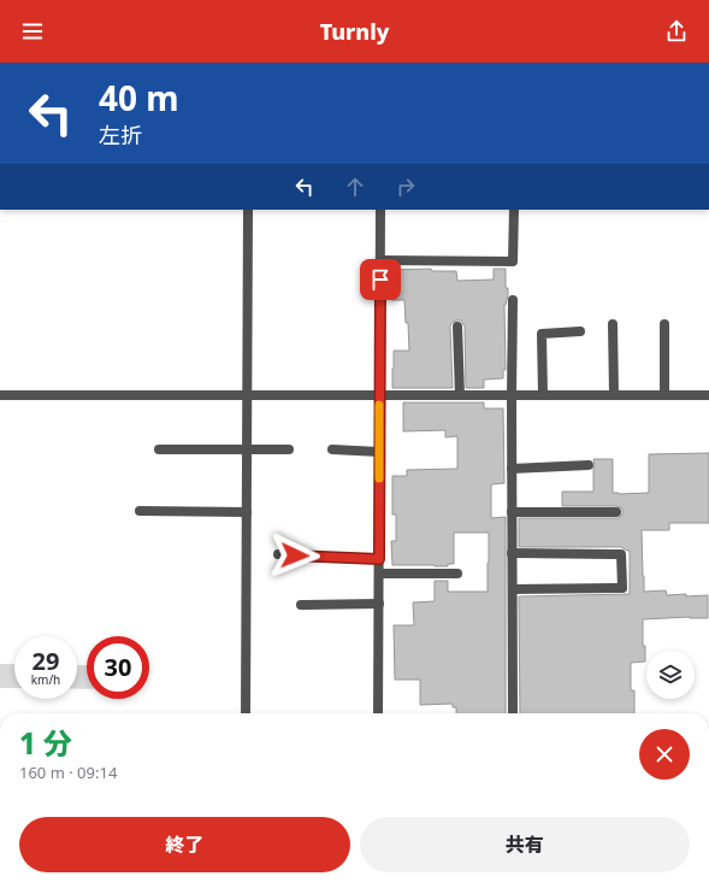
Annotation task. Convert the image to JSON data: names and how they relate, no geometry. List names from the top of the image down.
{
  "page": {
    "header": "Turnly",
    "turn": ["40 m", "左折"],
    "speed": "29 km/h",
    "limit": "30",
    "heading": ["1 分", "160 m · 09:14"],
    "buttons": ["終了", "共有"]
  }
}
